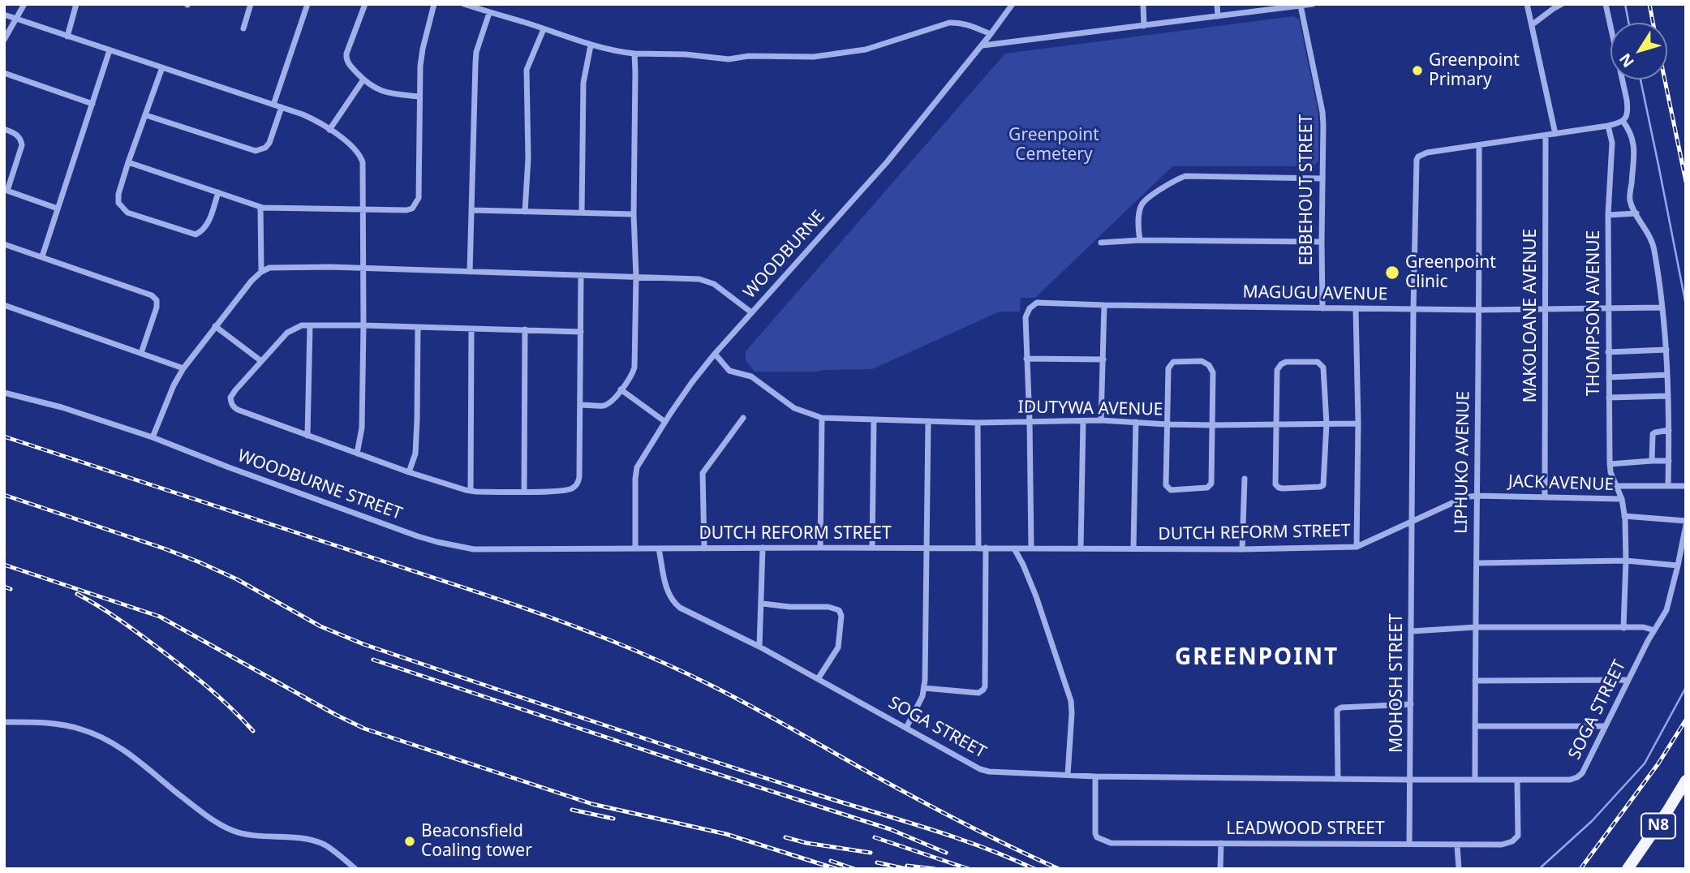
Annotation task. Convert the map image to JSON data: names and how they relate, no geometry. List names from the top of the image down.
{
  "streets": {
    "highway": ["N8"],
    "street": [
      "EBBEHOUT STREET",
      "WOODBURNE",
      "MAGUGU AVENUE",
      "THOMPSON AVENUE",
      "MAKOLOANE AVENUE",
      "IDUTYWA AVENUE",
      "LIPHUKO AVENUE",
      "JACK AVENUE",
      "WOODBURNE STREET",
      "DUTCH REFORM STREET",
      "MOHOSH STREET",
      "SOGA STREET",
      "LEADWOOD STREET"
    ]
  },
  "crossings": [
    ["EBBEHOUT STREET", "MAGUGU AVENUE"],
    ["WOODBURNE", "IDUTYWA AVENUE"],
    ["WOODBURNE", "WOODBURNE STREET"],
    ["WOODBURNE", "DUTCH REFORM STREET"],
    ["MAGUGU AVENUE", "THOMPSON AVENUE"],
    ["MAGUGU AVENUE", "MAKOLOANE AVENUE"],
    ["MAGUGU AVENUE", "LIPHUKO AVENUE"],
    ["THOMPSON AVENUE", "JACK AVENUE"],
    ["MAKOLOANE AVENUE", "JACK AVENUE"],
    ["LIPHUKO AVENUE", "JACK AVENUE"],
    ["LIPHUKO AVENUE", "SOGA STREET"],
    ["JACK AVENUE", "DUTCH REFORM STREET"],
    ["JACK AVENUE", "MOHOSH STREET"],
    ["WOODBURNE STREET", "DUTCH REFORM STREET"],
    ["DUTCH REFORM STREET", "MOHOSH STREET"],
    ["DUTCH REFORM STREET", "SOGA STREET"],
    ["MOHOSH STREET", "SOGA STREET"],
    ["MOHOSH STREET", "LEADWOOD STREET"],
    ["SOGA STREET", "LEADWOOD STREET"]
  ],
  "districts": ["GREENPOINT"],
  "parks": ["Greenpoint Cemetery"],
  "places": ["Greenpoint Primary", "Greenpoint Clinic", "Beaconsfield Coaling tower"],
  "north": "bottom left"
}
